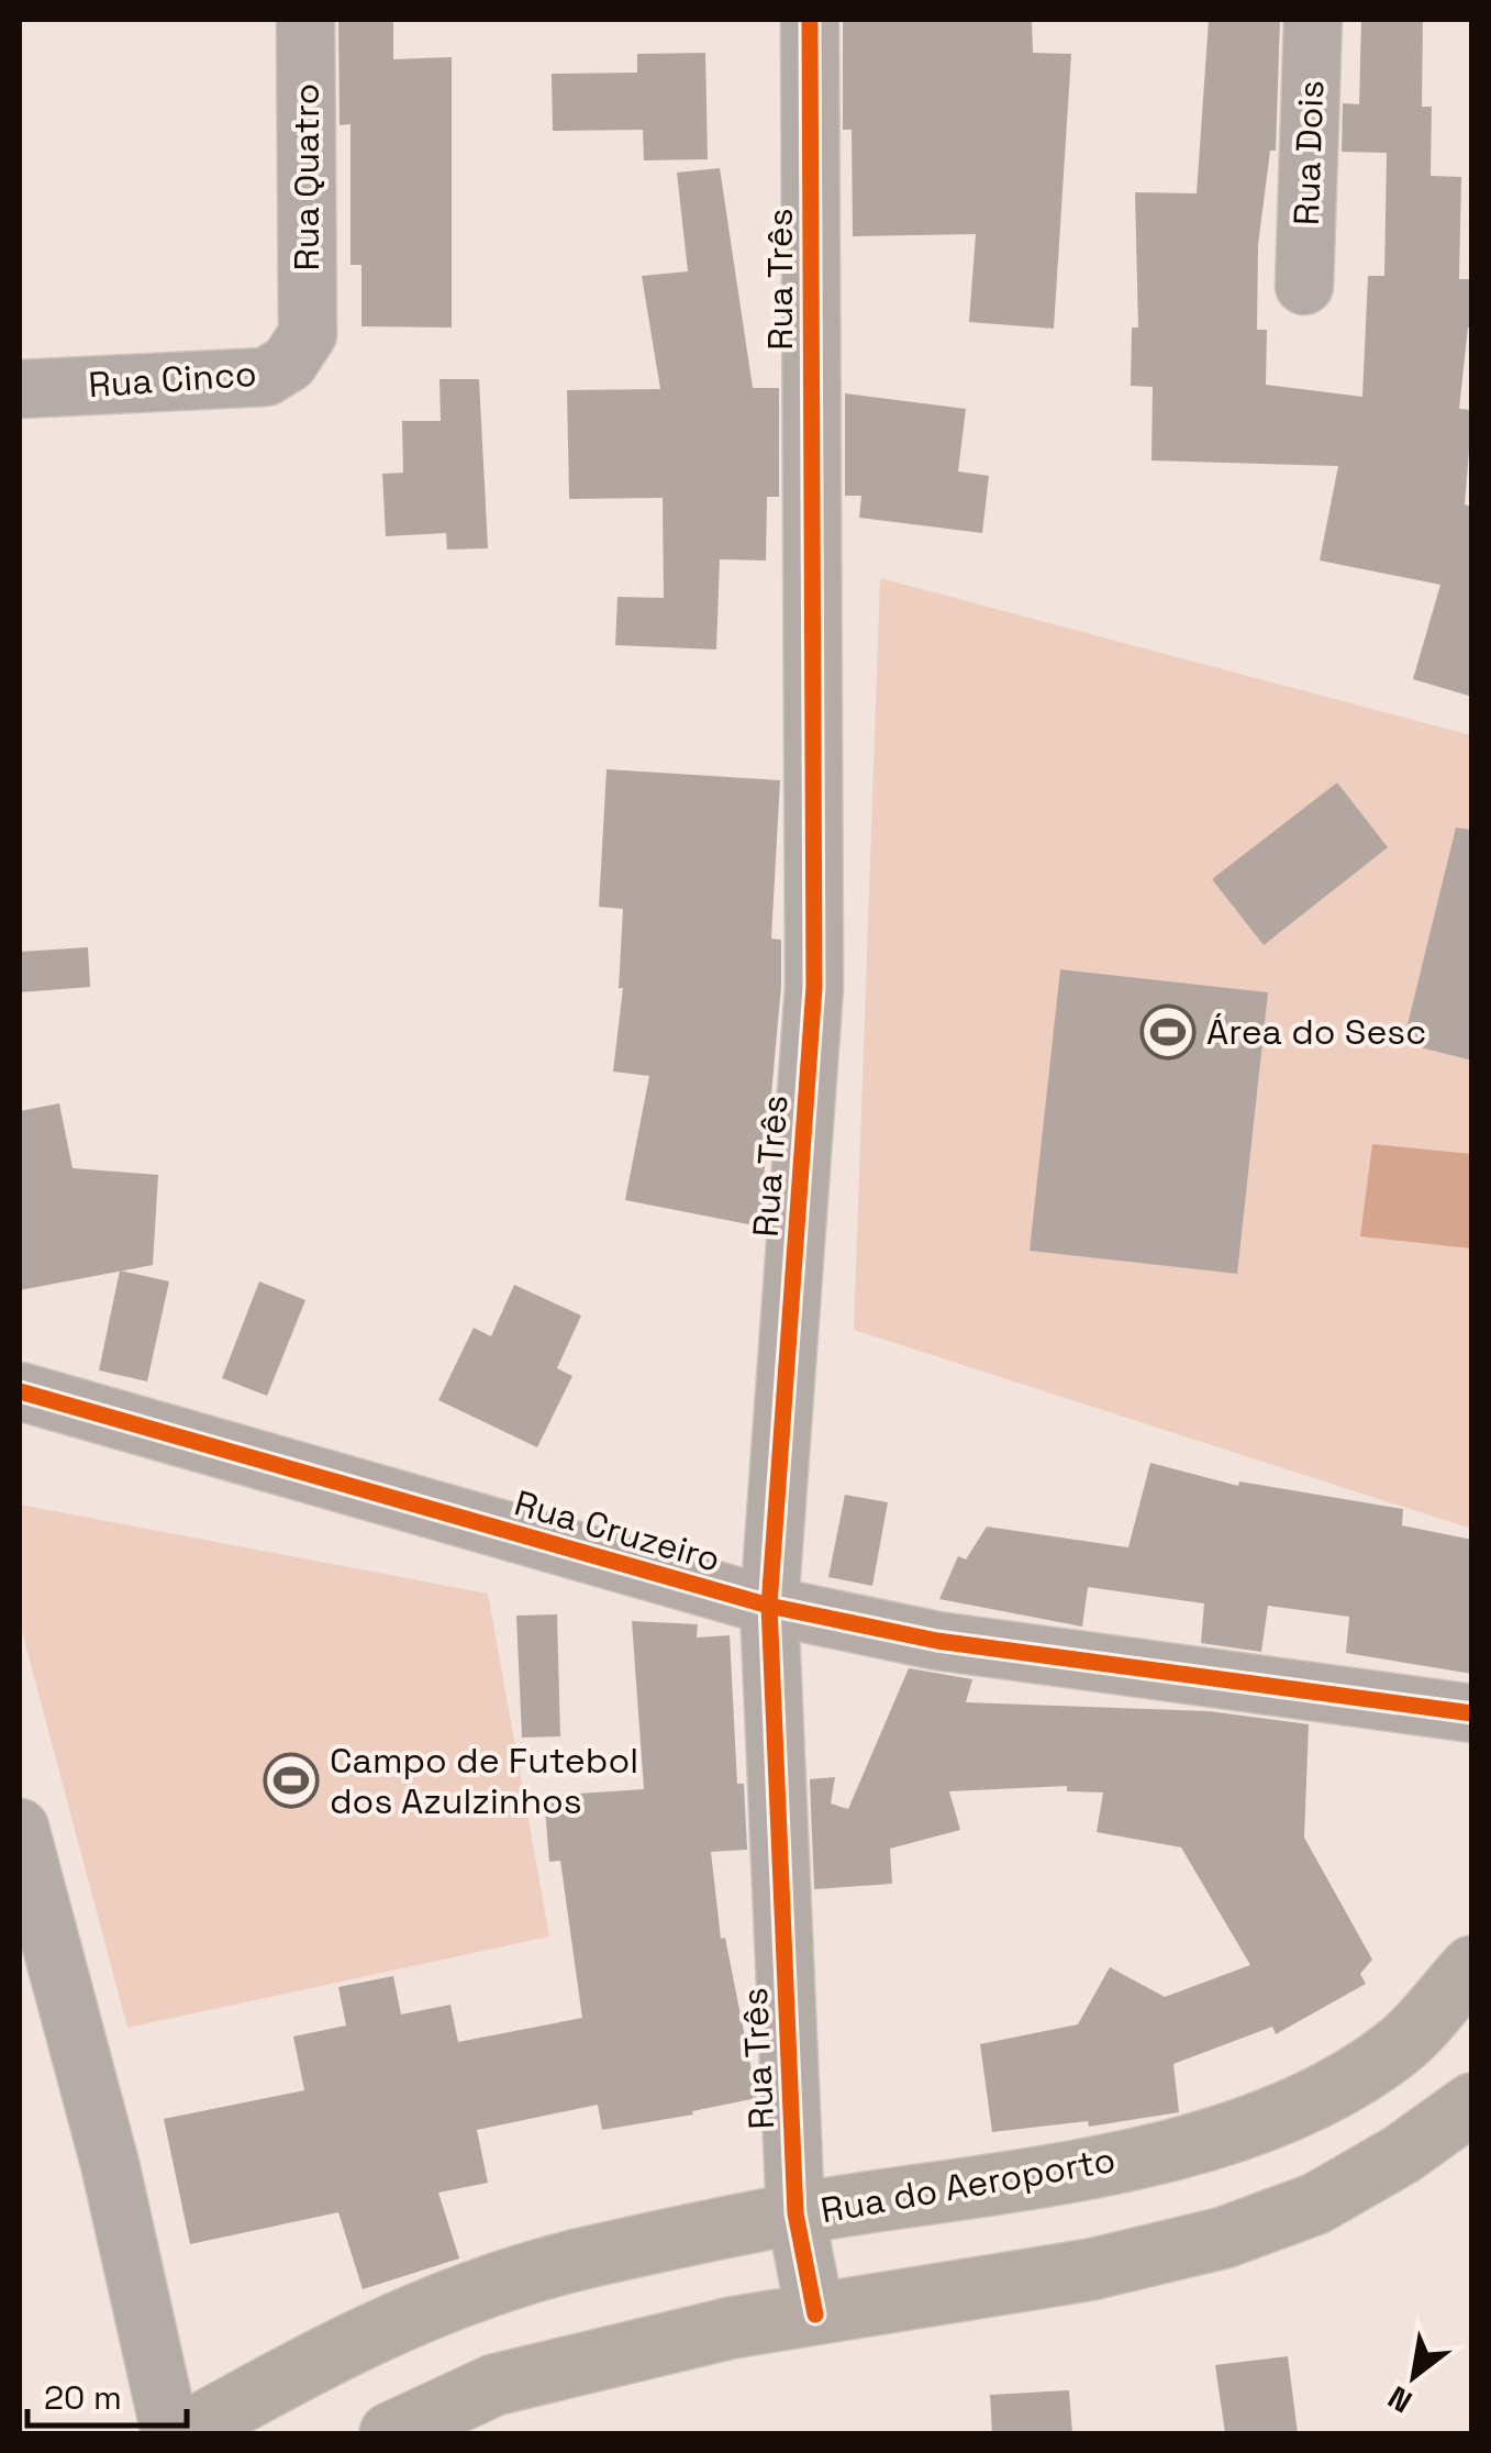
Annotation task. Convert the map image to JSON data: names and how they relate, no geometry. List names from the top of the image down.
{
  "streets": {
    "main road": ["Rua do Aeroporto"],
    "street": [
      "Rua Dois",
      "Rua Quatro",
      "Rua Três",
      "Rua Cinco",
      "Rua Cruzeiro"
    ]
  },
  "crossings": [
    ["Rua Quatro", "Rua Cinco"],
    ["Rua Três", "Rua Cruzeiro"],
    ["Rua Três", "Rua do Aeroporto"]
  ],
  "places": {
    "sports": ["Área do Sesc", "Campo de Futebol dos Azulzinhos"]
  },
  "scale_bar": "20 m",
  "north": "bottom left"
}
